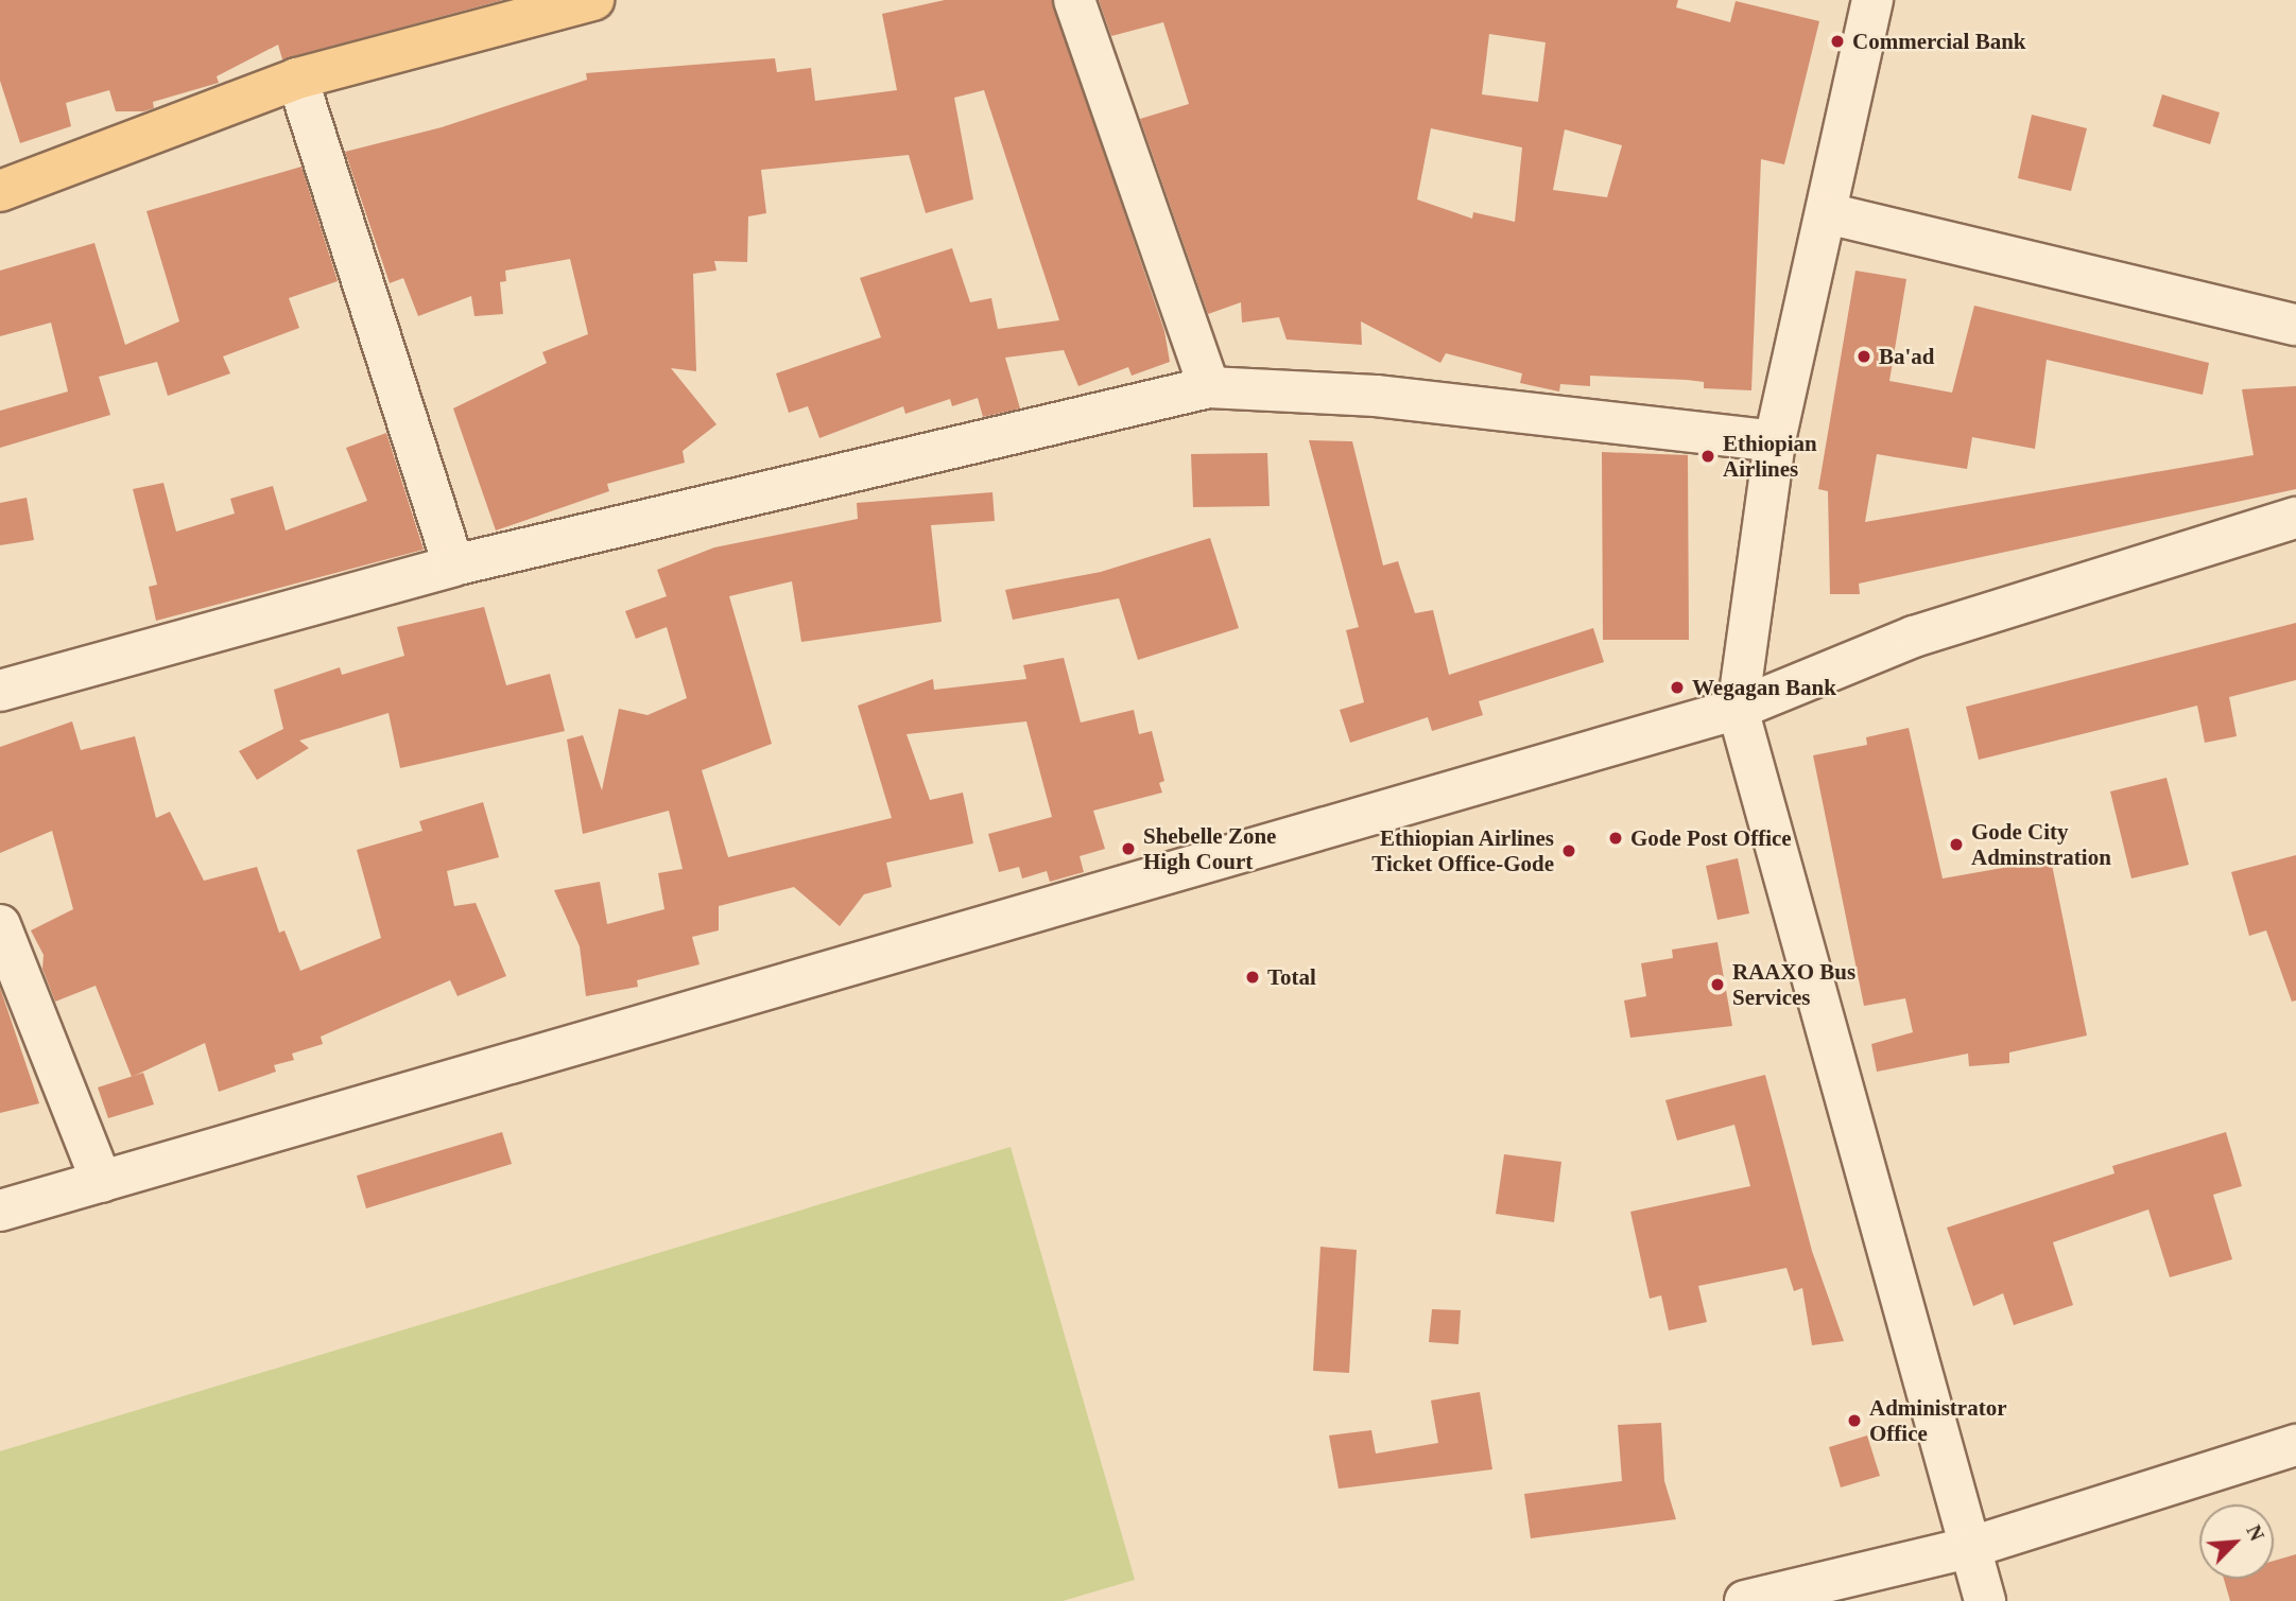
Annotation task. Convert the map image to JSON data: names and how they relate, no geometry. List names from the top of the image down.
{
  "places": [
    "Commercial Bank",
    "Ba'ad",
    "Ethiopian Airlines",
    "Wegagan Bank",
    "Gode Post Office",
    "Gode City Adminstration",
    "Shebelle Zone High Court",
    "Ethiopian Airlines Ticket Office-Gode",
    "Total",
    "RAAXO Bus Services",
    "Administrator Office"
  ],
  "north": "top right"
}
